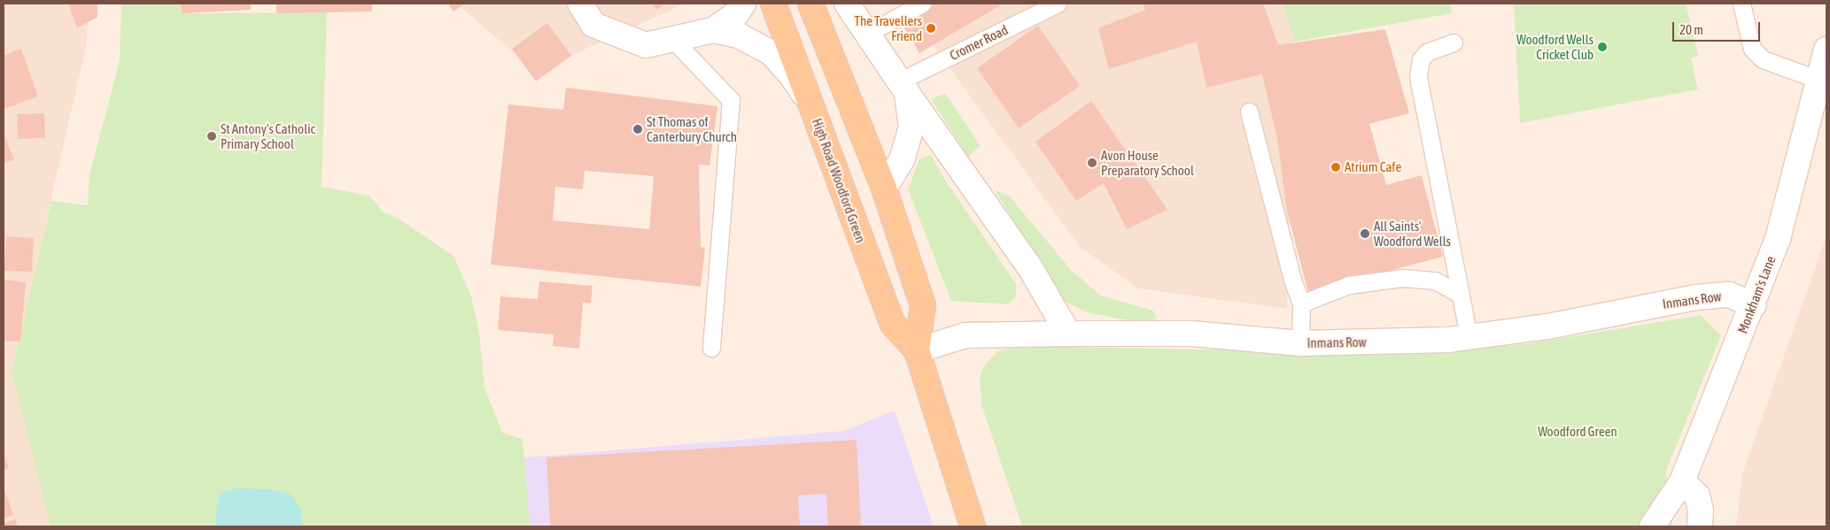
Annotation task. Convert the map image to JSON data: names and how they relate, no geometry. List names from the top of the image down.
{
  "streets": {
    "main road": ["High Road Woodford Green"],
    "street": ["Monkham's Lane", "Inmans Row"],
    "lane": ["Cromer Road"]
  },
  "crossings": [
    ["High Road Woodford Green", "Inmans Row"],
    ["Monkham's Lane", "Inmans Row"]
  ],
  "parks": ["Woodford Green"],
  "places": [
    "The Travellers Friend",
    "Woodford Wells Cricket Club",
    "St Thomas of Canterbury Church",
    "St Antony's Catholic Primary School",
    "Avon House Preparatory School",
    "Atrium Cafe",
    "All Saints' Woodford Wells"
  ],
  "scale_bar": "20 m"
}
